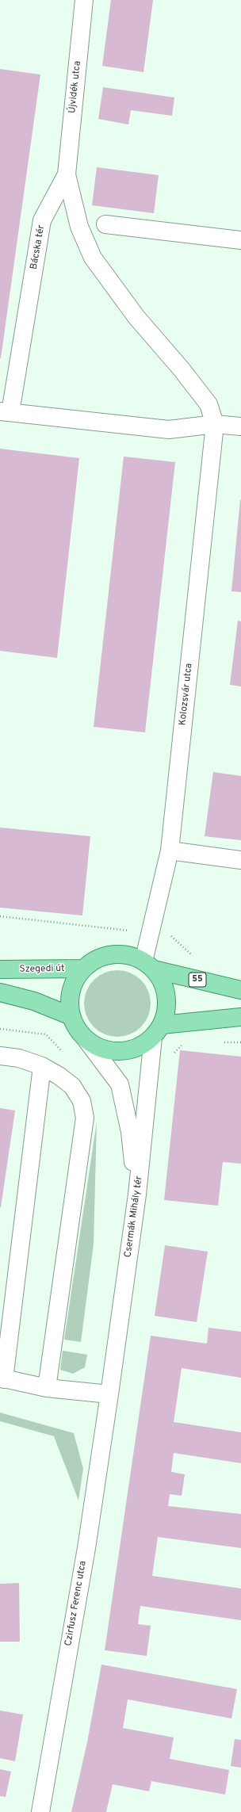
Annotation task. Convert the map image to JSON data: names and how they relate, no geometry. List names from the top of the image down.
{
  "streets": {
    "main road": ["Szegedi út", "55"],
    "street": [
      "Újvidék utca",
      "Bácska tér",
      "Kolozsvár utca",
      "Csermák Mihály tér",
      "Czirfusz Ferenc utca"
    ]
  },
  "crossings": [
    ["Újvidék utca", "Bácska tér"],
    ["Bácska tér", "Kolozsvár utca"],
    ["Kolozsvár utca", "Szegedi út"],
    ["Kolozsvár utca", "55"],
    ["Kolozsvár utca", "Csermák Mihály tér"],
    ["Szegedi út", "55"],
    ["Szegedi út", "Csermák Mihály tér"],
    ["55", "Csermák Mihály tér"],
    ["Csermák Mihály tér", "Czirfusz Ferenc utca"]
  ]
}
